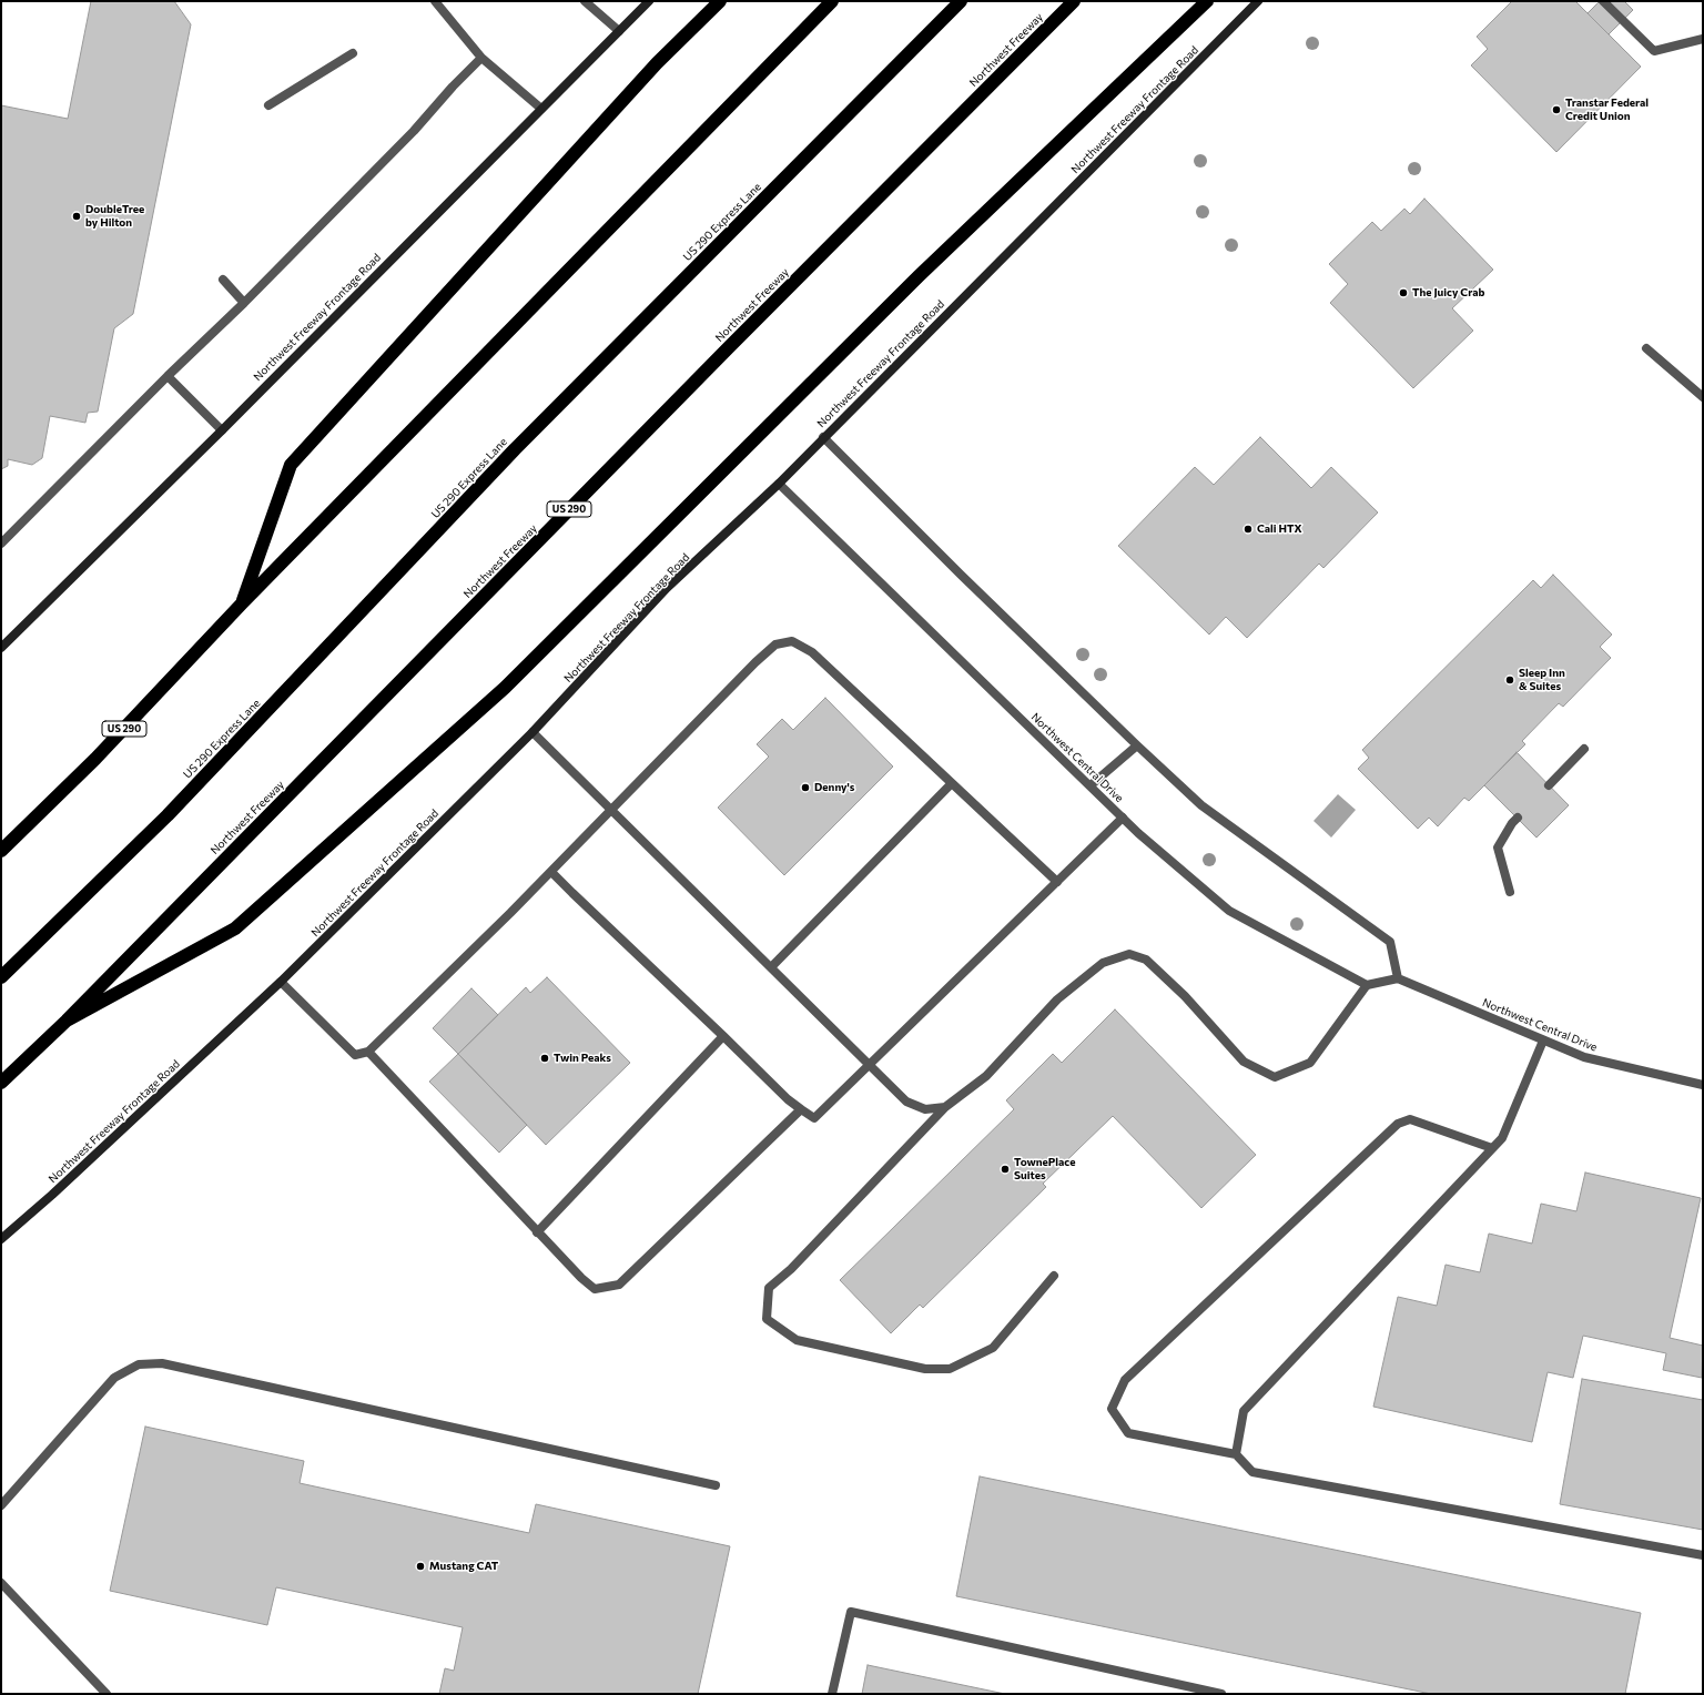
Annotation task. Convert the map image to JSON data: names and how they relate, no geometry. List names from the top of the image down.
{
  "streets": {
    "highway": ["Northwest Freeway", "US 290 Express Lane", "US 290"],
    "main road": ["Northwest Freeway Frontage Road"],
    "street": ["Northwest Central Drive"]
  },
  "crossings": [
    ["Northwest Freeway Frontage Road", "Northwest Central Drive"]
  ],
  "places": [
    "Transtar Federal Credit Union",
    "DoubleTree by Hilton",
    "The Juicy Crab",
    "Cali HTX",
    "Sleep Inn & Suites",
    "Denny's",
    "Twin Peaks",
    "TownePlace Suites",
    "Mustang CAT"
  ]
}
